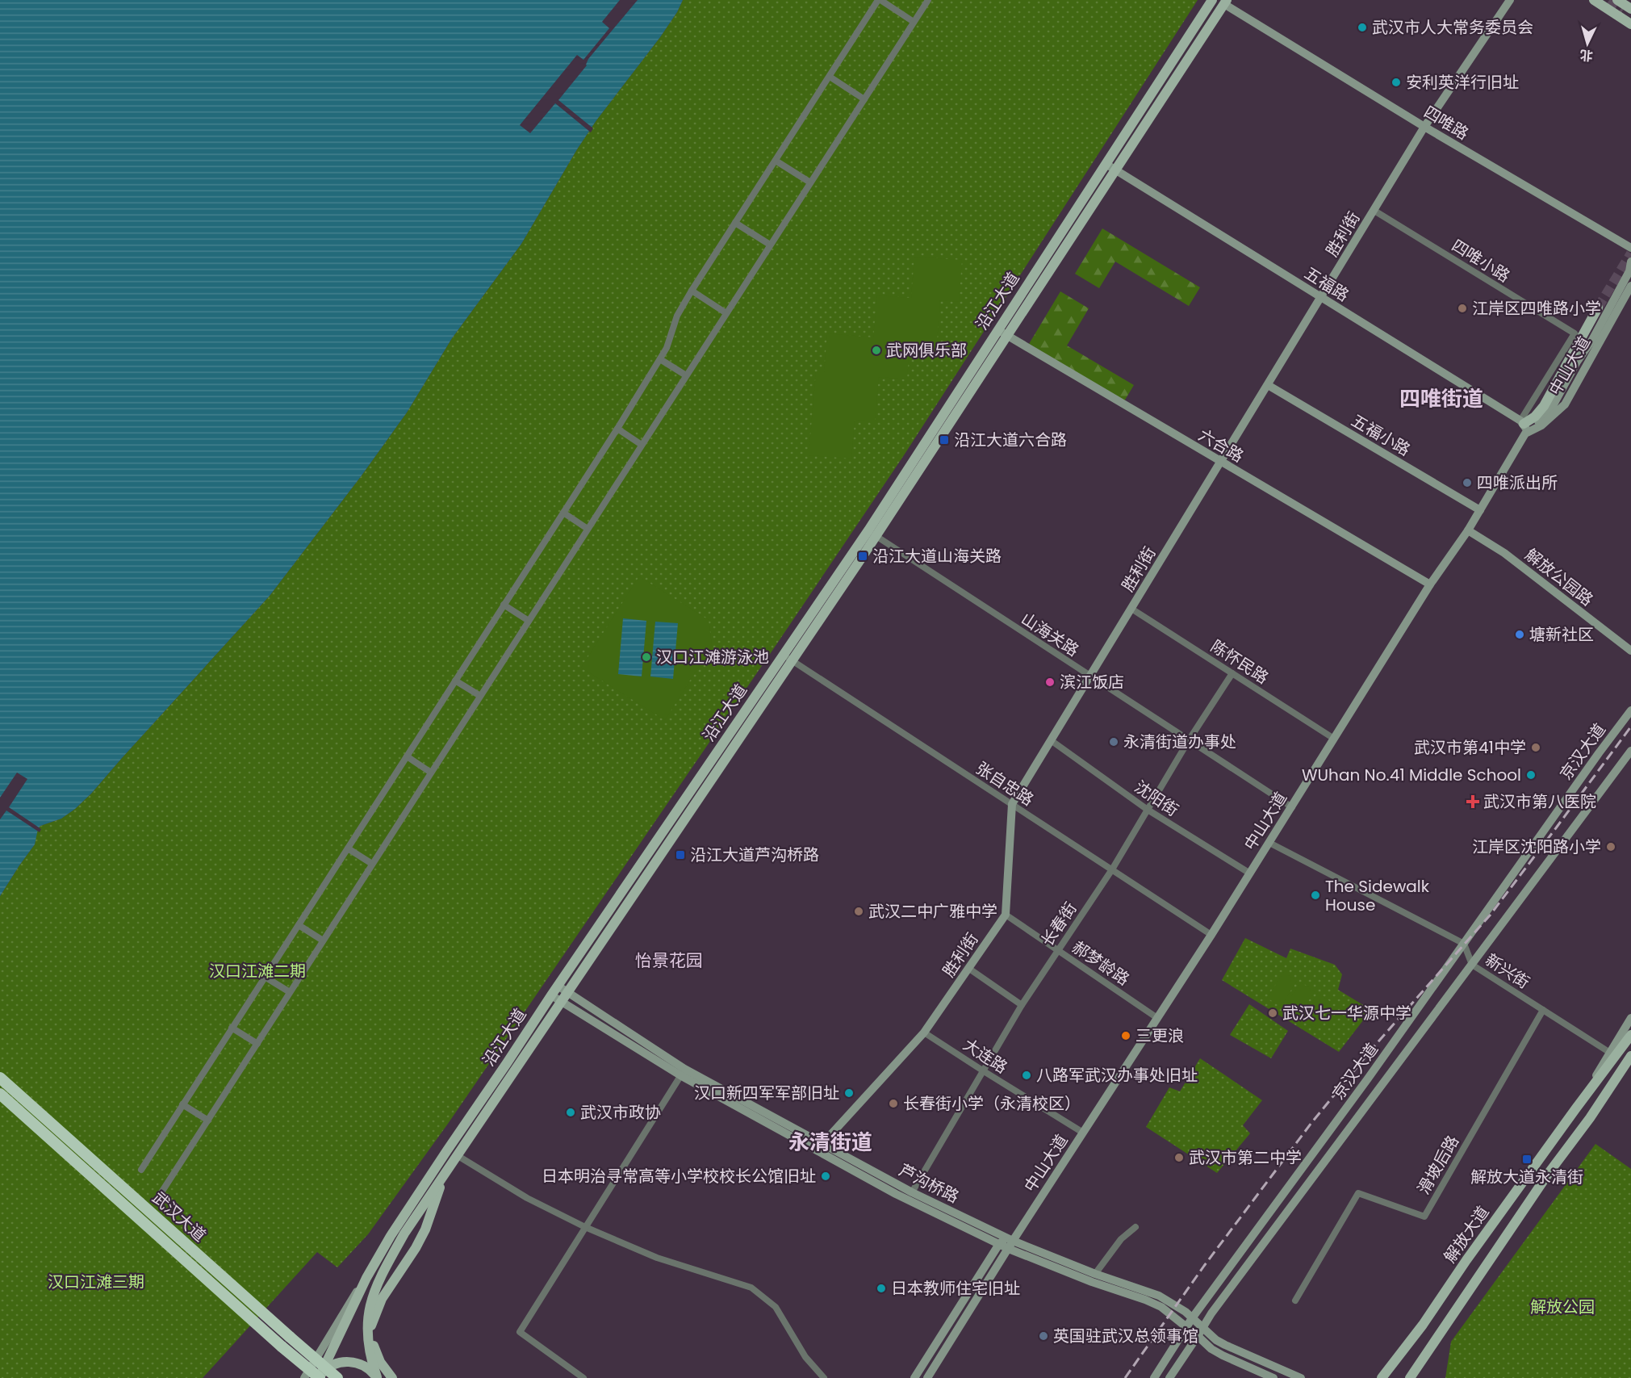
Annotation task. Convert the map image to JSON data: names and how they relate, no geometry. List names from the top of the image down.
{
  "streets": {
    "highway": ["武汉大道"],
    "main road": [
      "四唯路",
      "胜利街",
      "五福路",
      "沿江大道",
      "中山大道",
      "五福小路",
      "六合路",
      "解放公园路",
      "京汉大道",
      "芦沟桥路",
      "解放大道"
    ],
    "street": [
      "四唯小路",
      "山海关路",
      "陈怀民路",
      "张自忠路",
      "沈阳街",
      "长春街",
      "郝梦龄路",
      "新兴街",
      "大连路",
      "滑坡后路"
    ]
  },
  "crossings": [
    ["四唯路", "胜利街"],
    ["四唯路", "沿江大道"],
    ["胜利街", "四唯小路"],
    ["胜利街", "五福路"],
    ["胜利街", "五福小路"],
    ["胜利街", "六合路"],
    ["胜利街", "山海关路"],
    ["胜利街", "陈怀民路"],
    ["胜利街", "张自忠路"],
    ["胜利街", "沈阳街"],
    ["胜利街", "郝梦龄路"],
    ["胜利街", "大连路"],
    ["胜利街", "芦沟桥路"],
    ["四唯小路", "中山大道"],
    ["五福路", "沿江大道"],
    ["五福路", "中山大道"],
    ["沿江大道", "六合路"],
    ["沿江大道", "山海关路"],
    ["沿江大道", "张自忠路"],
    ["沿江大道", "芦沟桥路"],
    ["沿江大道", "武汉大道"],
    ["中山大道", "五福小路"],
    ["中山大道", "六合路"],
    ["中山大道", "解放公园路"],
    ["中山大道", "山海关路"],
    ["中山大道", "陈怀民路"],
    ["中山大道", "张自忠路"],
    ["中山大道", "沈阳街"],
    ["中山大道", "郝梦龄路"],
    ["中山大道", "大连路"],
    ["中山大道", "芦沟桥路"],
    ["山海关路", "长春街"],
    ["陈怀民路", "长春街"],
    ["京汉大道", "新兴街"],
    ["京汉大道", "芦沟桥路"],
    ["张自忠路", "长春街"],
    ["沈阳街", "长春街"],
    ["长春街", "郝梦龄路"],
    ["长春街", "大连路"],
    ["长春街", "芦沟桥路"],
    ["新兴街", "滑坡后路"],
    ["新兴街", "解放大道"]
  ],
  "districts": ["四唯街道", "怡景花园", "永清街道"],
  "parks": ["汉口江滩二期", "汉口江滩三期", "解放公园"],
  "places": {
    "other": [
      "武汉市人大常务委员会",
      "安利英洋行旧址",
      "江岸区四唯路小学",
      "武网俱乐部",
      "四唯派出所",
      "塘新社区",
      "汉口江滩游泳池",
      "滨江饭店",
      "永清街道办事处",
      "武汉市第41中学",
      "WUhan No.41 Middle School",
      "江岸区沈阳路小学",
      "The Sidewalk House",
      "武汉二中广雅中学",
      "武汉七一华源中学",
      "三更浪",
      "八路军武汉办事处旧址",
      "汉口新四军军部旧址",
      "长春街小学（永清校区）",
      "武汉市政协",
      "武汉市第二中学",
      "日本明治寻常高等小学校校长公馆旧址",
      "日本教师住宅旧址",
      "英国驻武汉总领事馆"
    ],
    "transit": [
      "沿江大道六合路",
      "沿江大道山海关路",
      "沿江大道芦沟桥路",
      "解放大道永清街"
    ],
    "health": ["武汉市第八医院"]
  },
  "north": "bottom"
}
